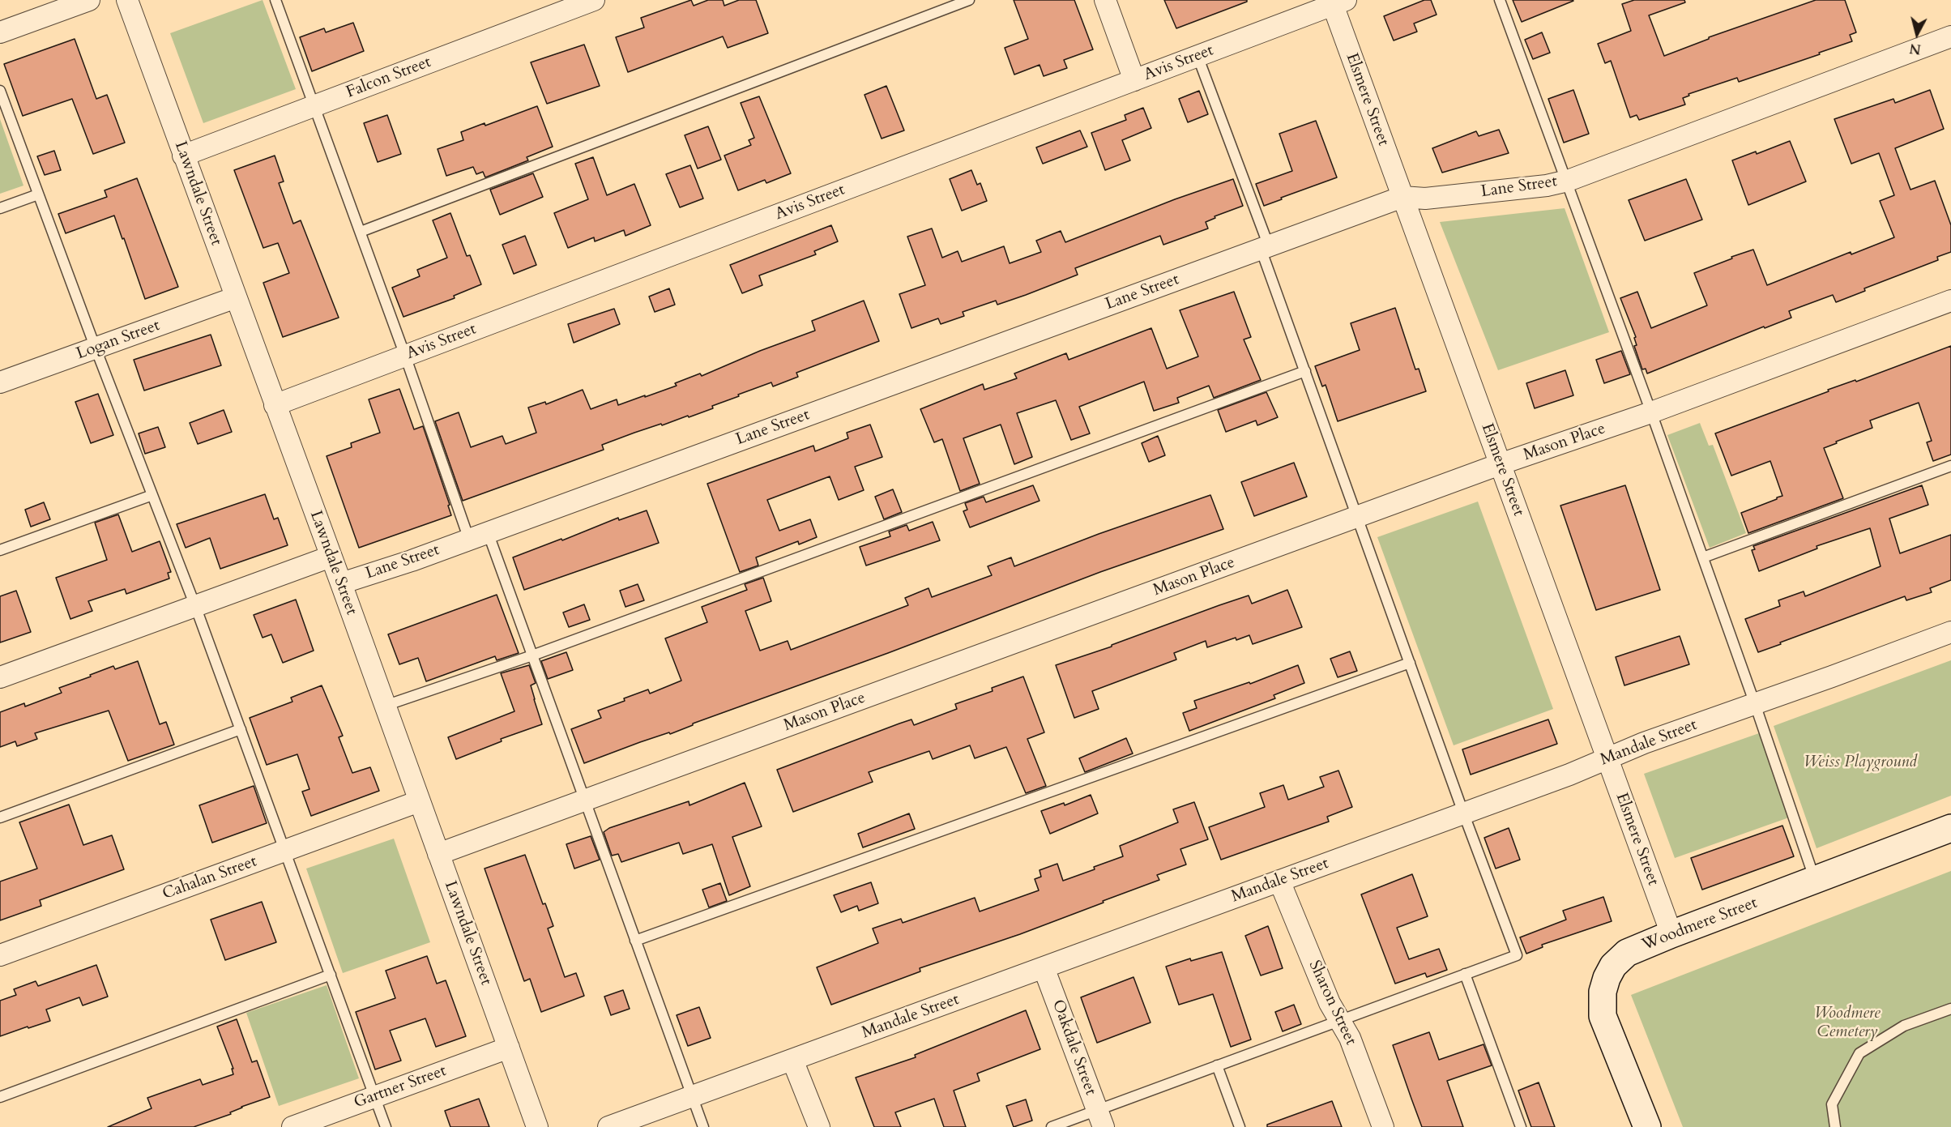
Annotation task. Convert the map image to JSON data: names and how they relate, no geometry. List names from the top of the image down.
{
  "streets": {
    "street": [
      "Avis Street",
      "Falcon Street",
      "Elsmere Street",
      "Lane Street",
      "Lawndale Street",
      "Logan Street",
      "Mason Place",
      "Mandale Street",
      "Cahalan Street",
      "Woodmere Street",
      "Sharon Street",
      "Oakdale Street",
      "Gartner Street"
    ]
  },
  "crossings": [
    ["Avis Street", "Elsmere Street"],
    ["Avis Street", "Lawndale Street"],
    ["Falcon Street", "Lawndale Street"],
    ["Elsmere Street", "Lane Street"],
    ["Elsmere Street", "Mason Place"],
    ["Elsmere Street", "Mandale Street"],
    ["Elsmere Street", "Woodmere Street"],
    ["Lane Street", "Lawndale Street"],
    ["Lawndale Street", "Logan Street"],
    ["Lawndale Street", "Mason Place"],
    ["Lawndale Street", "Cahalan Street"],
    ["Lawndale Street", "Gartner Street"],
    ["Mandale Street", "Sharon Street"],
    ["Mandale Street", "Oakdale Street"]
  ],
  "parks": ["Weiss Playground", "Woodmere Cemetery"],
  "north": "bottom"
}
